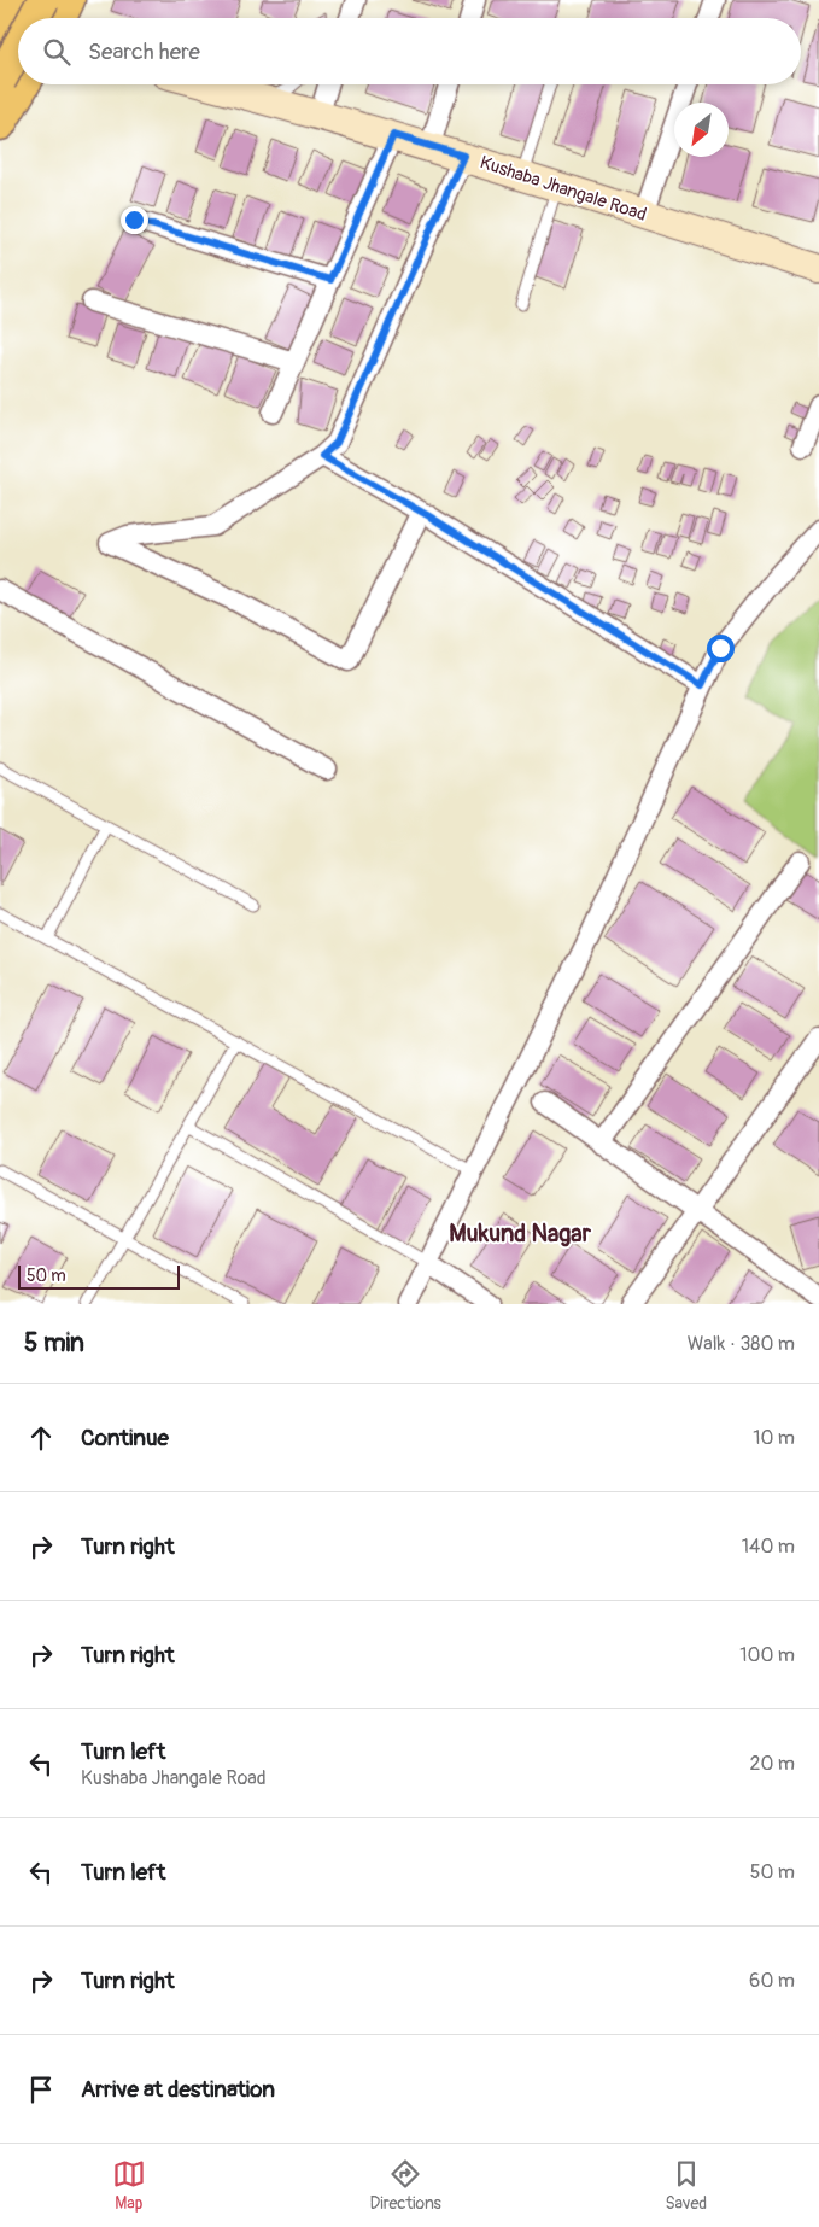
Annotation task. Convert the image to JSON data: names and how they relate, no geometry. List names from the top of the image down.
{
  "streets": {
    "street": ["Kushaba Jhangale Road"]
  },
  "districts": ["Mukund Nagar"],
  "scale_bar": "50 m",
  "north": "bottom left",
  "page": {
    "search": "Search here",
    "scale": "50 m",
    "heading": ["5 min", "Walk · 380 m"],
    "list": [
      ["Continue", "10 m"],
      ["Turn right", "140 m"],
      ["Turn right", "100 m"],
      ["Turn left", "Kushaba Jhangale Road", "20 m"],
      ["Turn left", "50 m"],
      ["Turn right", "60 m"],
      "Arrive at destination"
    ],
    "nav": ["Map", "Directions", "Saved"]
  }
}
